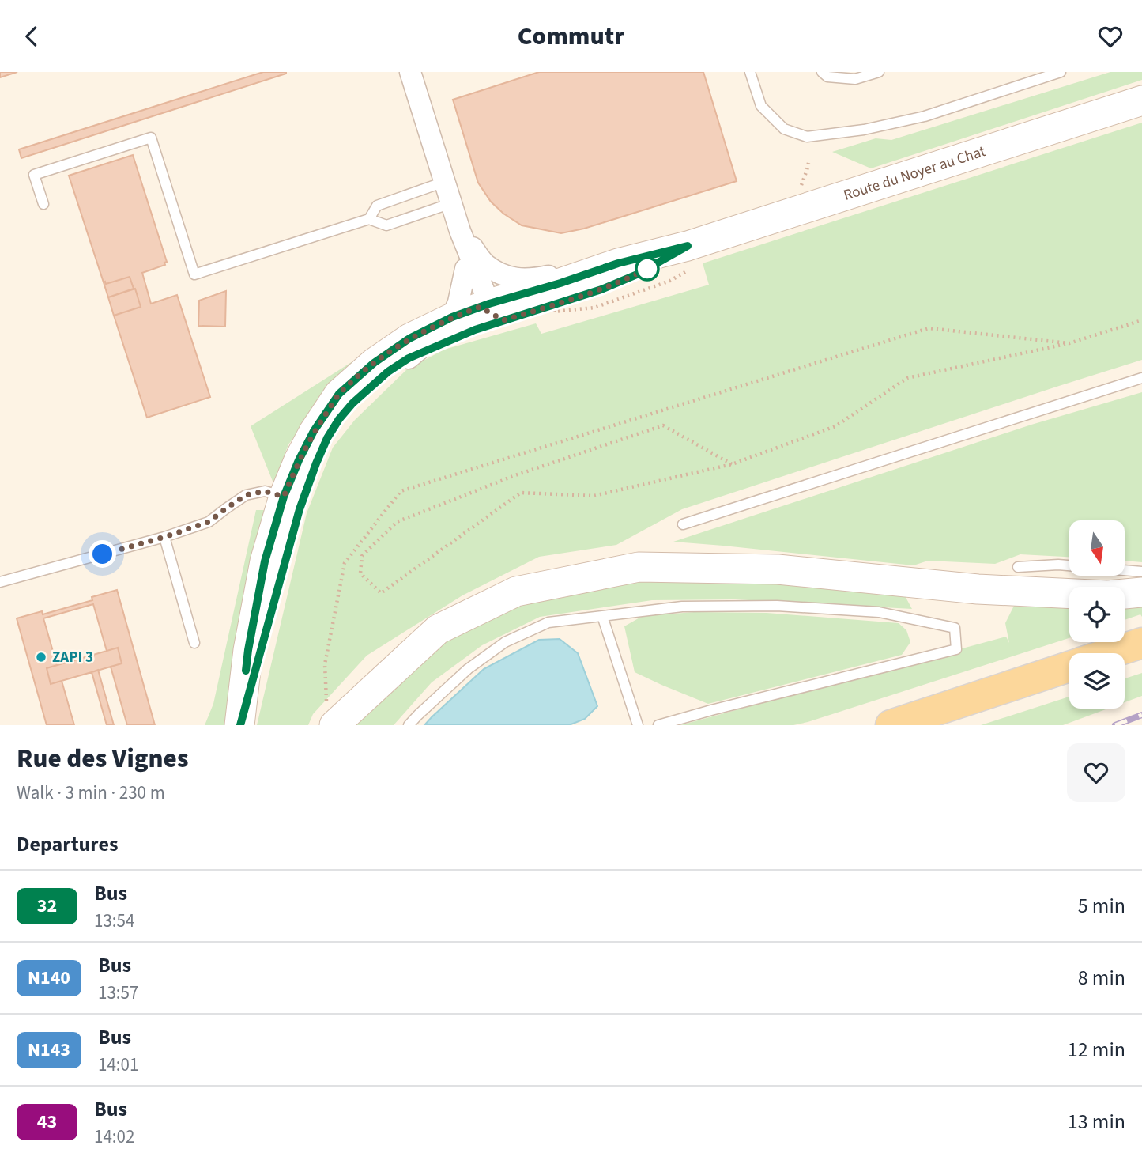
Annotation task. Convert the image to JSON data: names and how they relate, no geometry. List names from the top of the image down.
{
  "streets": {
    "street": ["Route du Noyer au Chat"]
  },
  "places": ["ZAPI 3"],
  "lines": ["bus line 32"],
  "north": "bottom",
  "page": {
    "header": "Commutr",
    "heading": [
      ["Rue des Vignes", "Walk · 3 min · 230 m"],
      "Departures"
    ],
    "list": [
      {
        "mark": "32",
        "name": "Bus",
        "note": "13:54",
        "value": "5 min"
      },
      {
        "mark": "N140",
        "name": "Bus",
        "note": "13:57",
        "value": "8 min"
      },
      {
        "mark": "N143",
        "name": "Bus",
        "note": "14:01",
        "value": "12 min"
      },
      {
        "mark": "43",
        "name": "Bus",
        "note": "14:02",
        "value": "13 min"
      }
    ]
  }
}
